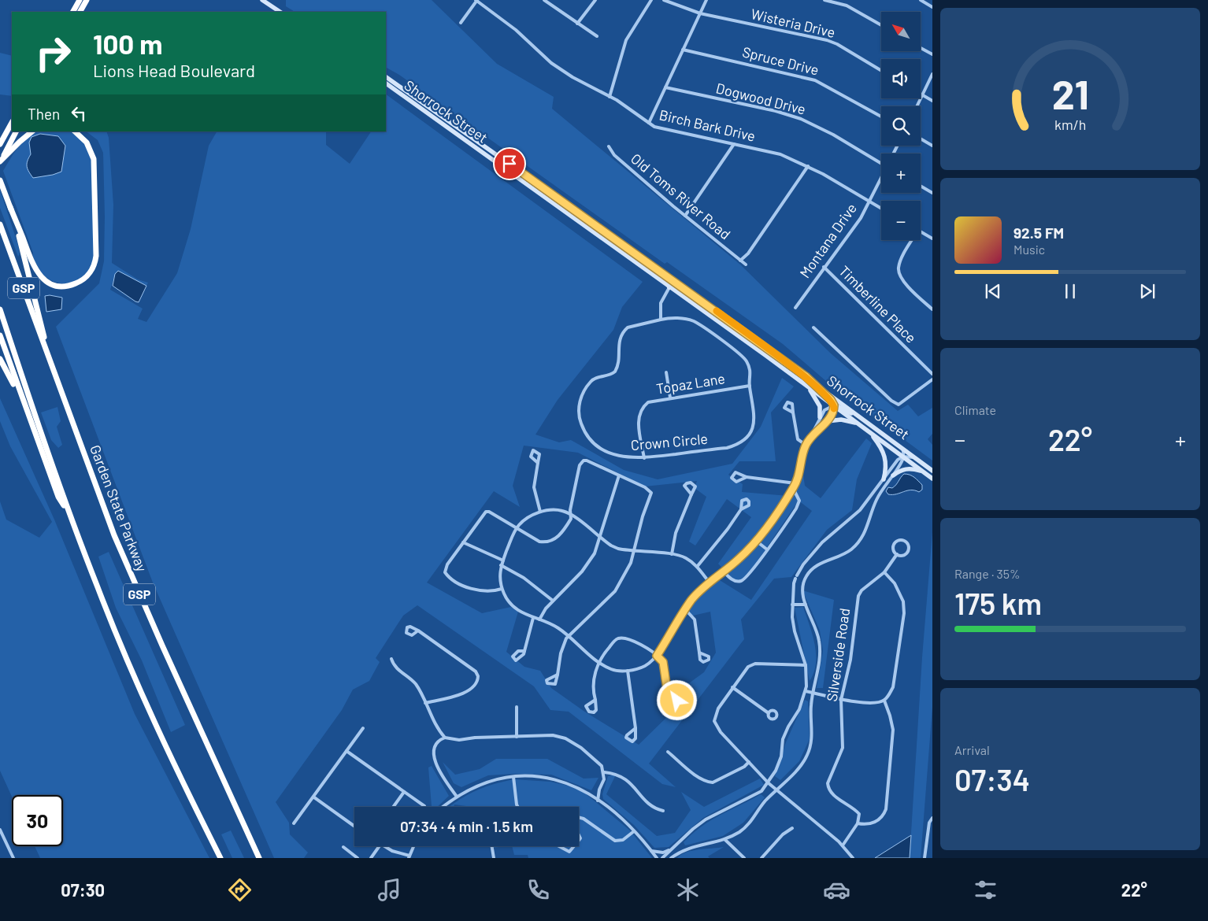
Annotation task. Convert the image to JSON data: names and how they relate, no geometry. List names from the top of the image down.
{
  "streets": {
    "highway": ["GSP", "Garden State Parkway"],
    "main road": ["Shorrock Street"],
    "street": [
      "Wisteria Drive",
      "Spruce Drive",
      "Dogwood Drive",
      "Birch Bark Drive",
      "Old Toms River Road",
      "Montana Drive",
      "Timberline Place",
      "Topaz Lane",
      "Crown Circle",
      "Silverside Road"
    ]
  },
  "crossings": [
    ["Birch Bark Drive", "Montana Drive"],
    ["Montana Drive", "Timberline Place"],
    ["Topaz Lane", "Crown Circle"]
  ],
  "north": "top left",
  "page": {
    "map_buttons": ["+", "−"],
    "turn": ["100 m", "Lions Head Boulevard"],
    "then": "Then",
    "song": ["92.5 FM", "Music"],
    "tile": [
      "Climate",
      ["Range · 35%", "175 km"],
      ["Arrival", "07:34"]
    ],
    "heat": ["−", "22°", "+"],
    "limit": "30",
    "trip": "07:34 · 4 min · 1.5 km",
    "tabs": ["07:30", "22°"],
    "gauge": ["21", "km/h"]
  }
}
